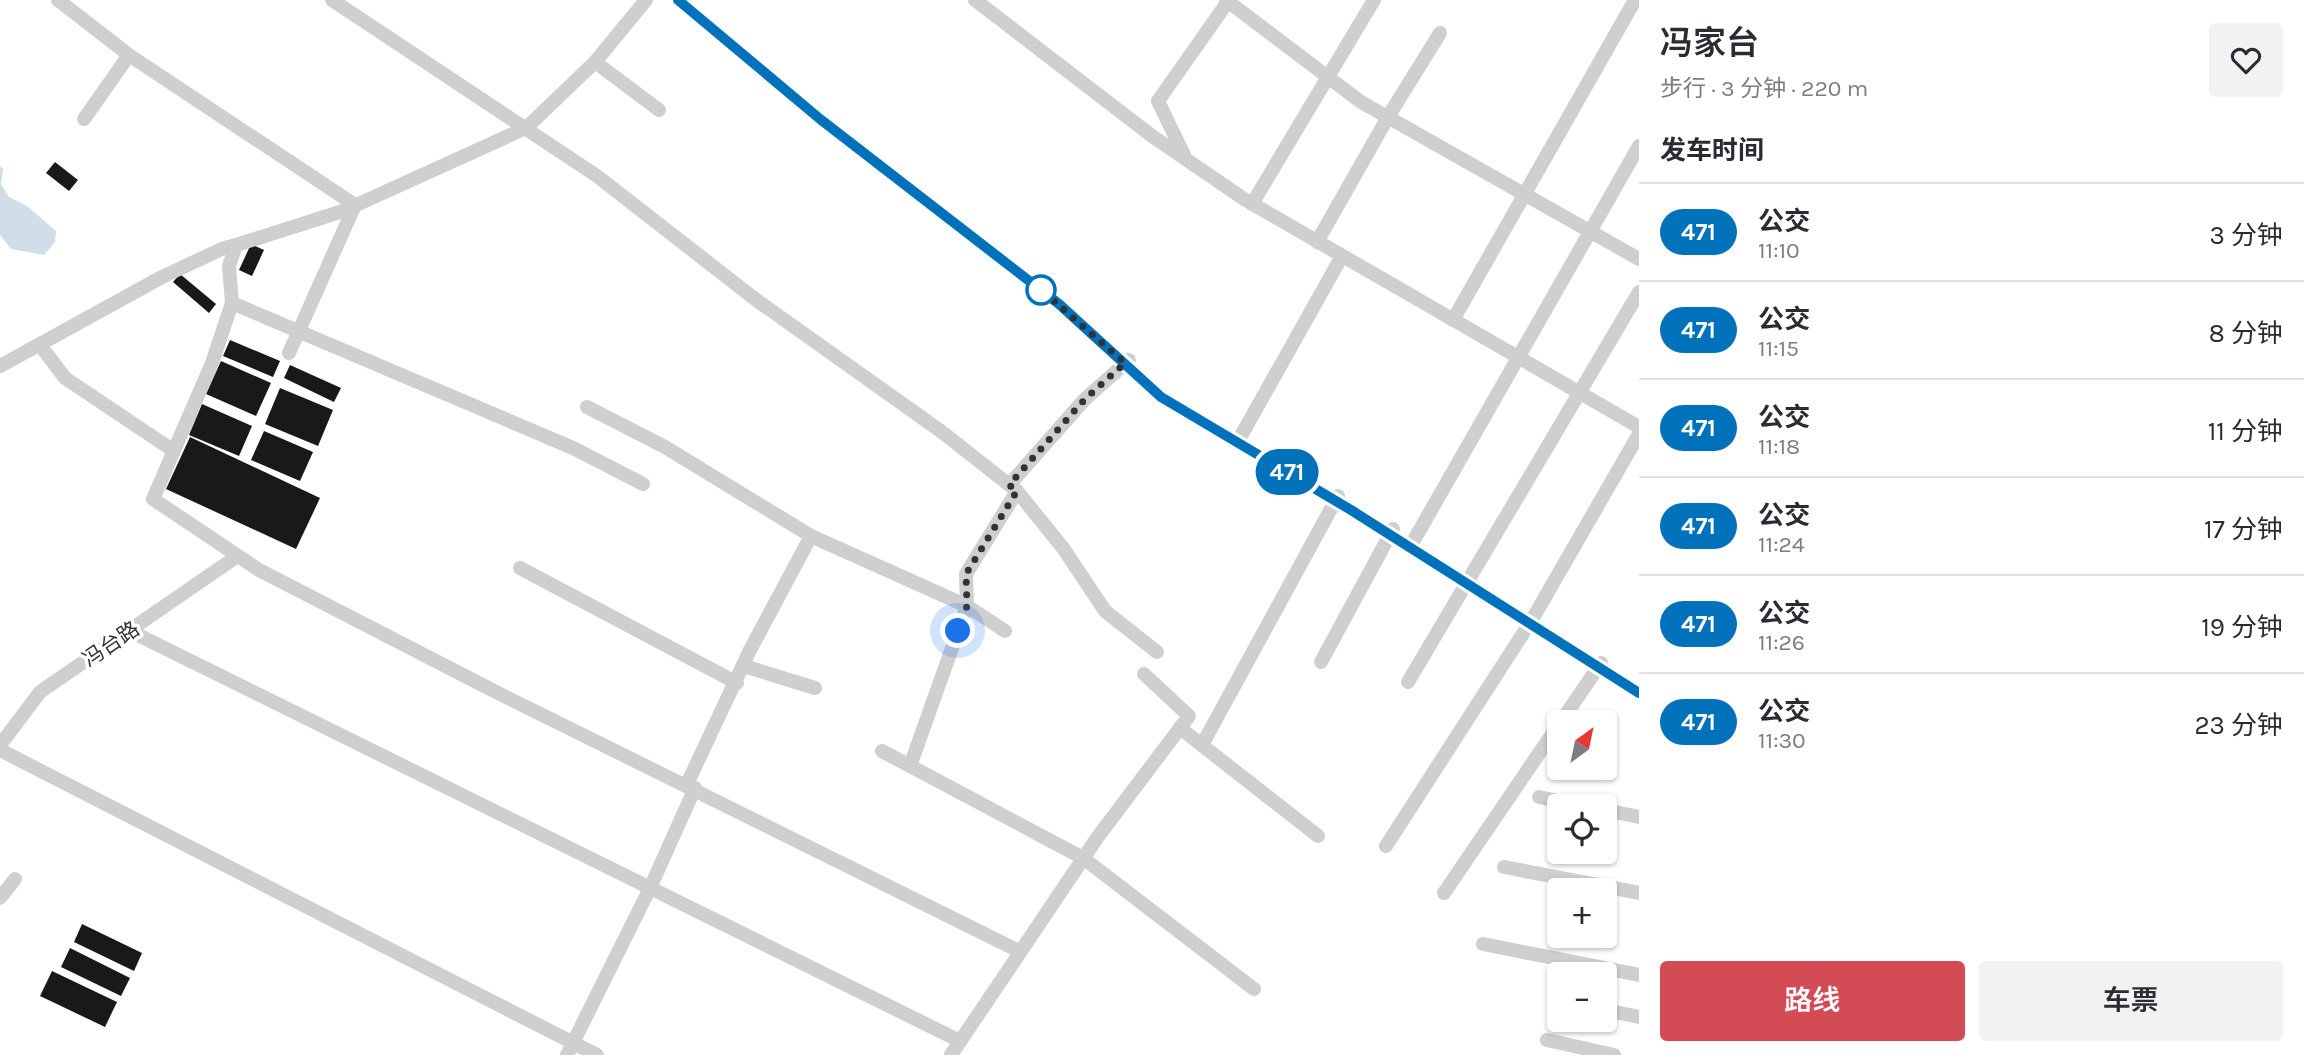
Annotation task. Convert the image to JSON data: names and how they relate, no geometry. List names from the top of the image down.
{
  "streets": {
    "street": ["冯台路"]
  },
  "lines": ["bus line 471"],
  "north": "top right",
  "page": {
    "on_map": "471",
    "heading": [
      ["冯家台", "步行 · 3 分钟 · 220 m"],
      "发车时间"
    ],
    "list": [
      {
        "mark": "471",
        "name": "公交",
        "note": "11:10",
        "value": "3 分钟"
      },
      {
        "mark": "471",
        "name": "公交",
        "note": "11:15",
        "value": "8 分钟"
      },
      {
        "mark": "471",
        "name": "公交",
        "note": "11:18",
        "value": "11 分钟"
      },
      {
        "mark": "471",
        "name": "公交",
        "note": "11:24",
        "value": "17 分钟"
      },
      {
        "mark": "471",
        "name": "公交",
        "note": "11:26",
        "value": "19 分钟"
      },
      {
        "mark": "471",
        "name": "公交",
        "note": "11:30",
        "value": "23 分钟"
      }
    ],
    "map_buttons": ["+", "−"],
    "buttons": ["路线", "车票"]
  }
}
